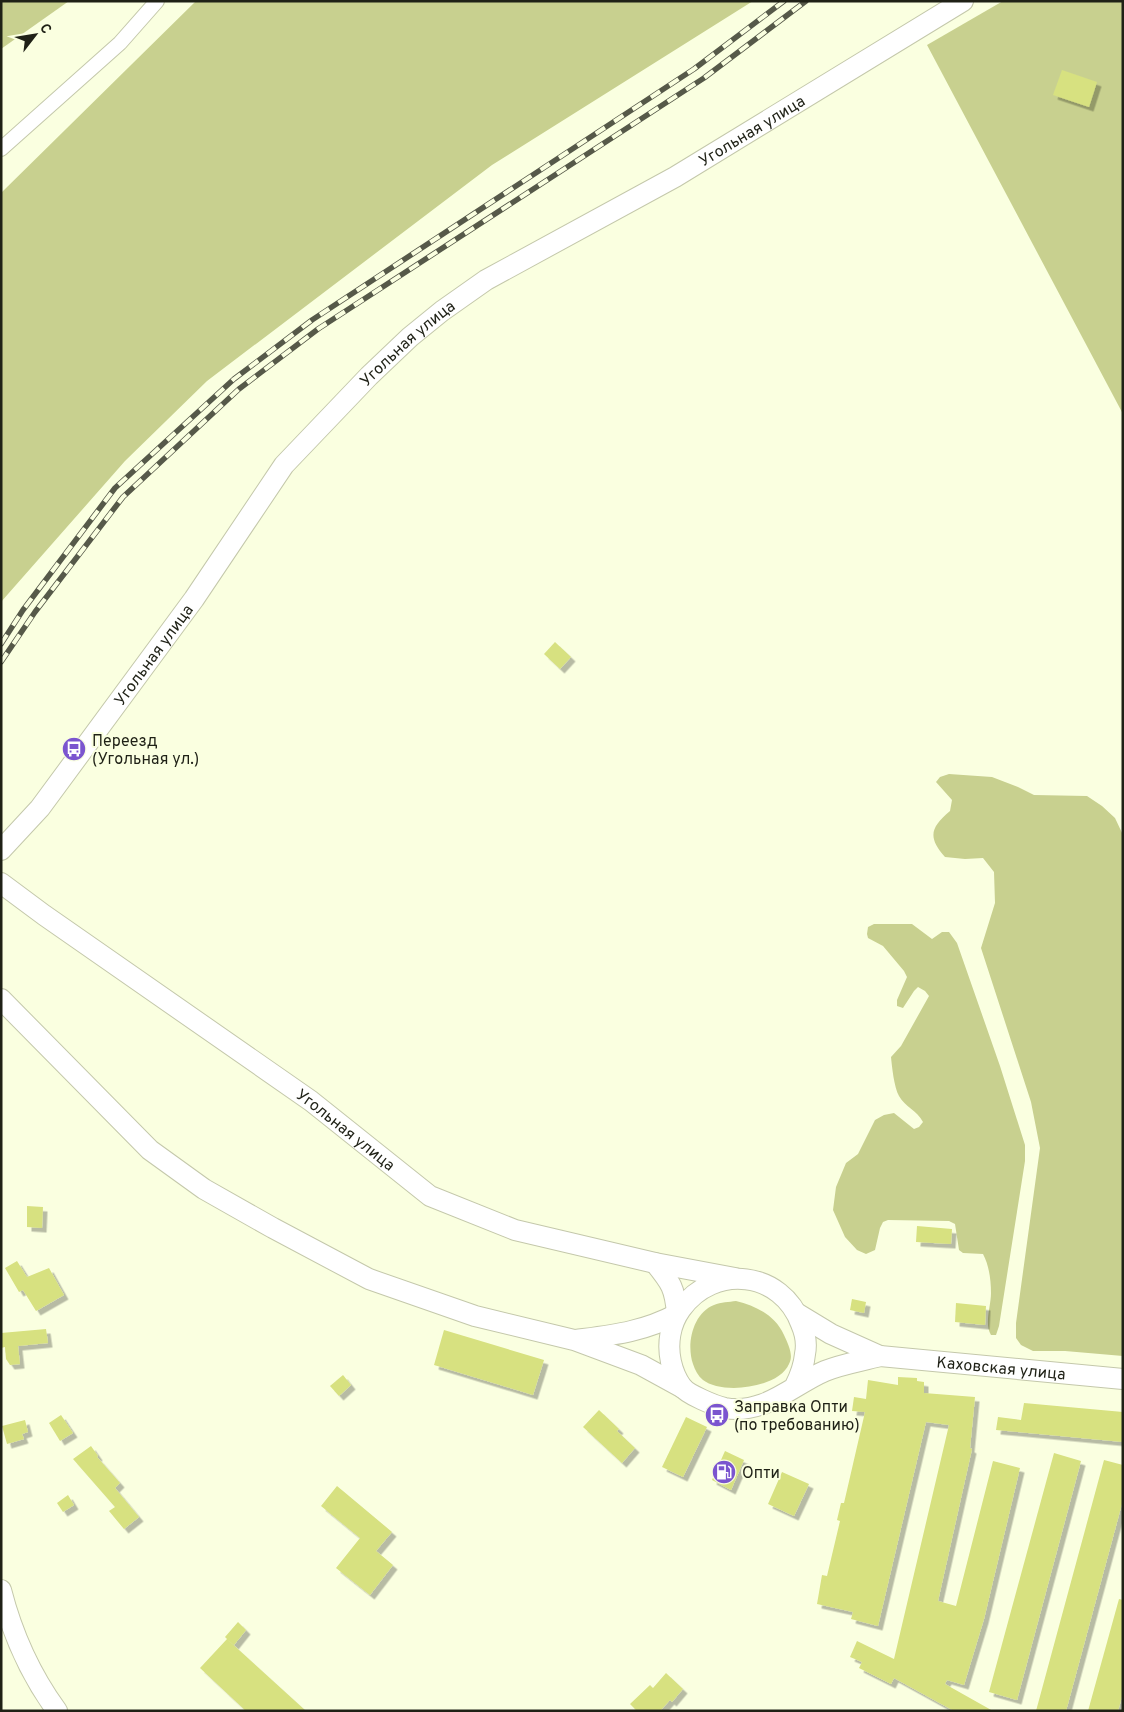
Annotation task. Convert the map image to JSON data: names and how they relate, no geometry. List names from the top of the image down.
{
  "streets": {
    "main road": ["Угольная улица", "Каховская улица"]
  },
  "places": {
    "bus stop": ["Переезд (Угольная ул.)", "Заправка Опти (по требованию)"],
    "fuel station": ["Опти"]
  },
  "north": "top right"
}
